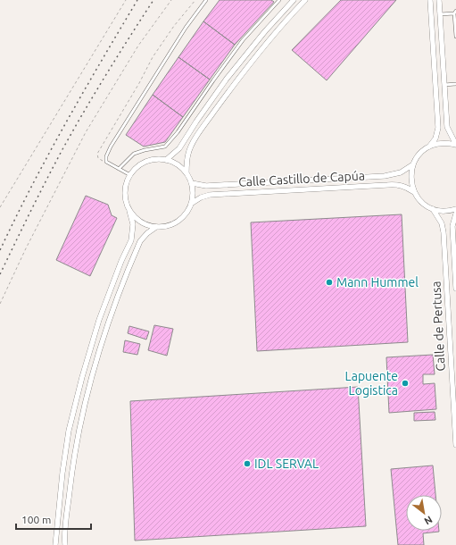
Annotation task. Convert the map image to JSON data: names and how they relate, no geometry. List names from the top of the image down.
{
  "streets": {
    "street": ["Calle Castillo de Capúa", "Calle de Pertusa"]
  },
  "places": ["Mann Hummel", "Lapuente Logistica", "IDL SERVAL"],
  "scale_bar": "100 m",
  "north": "bottom right"
}
